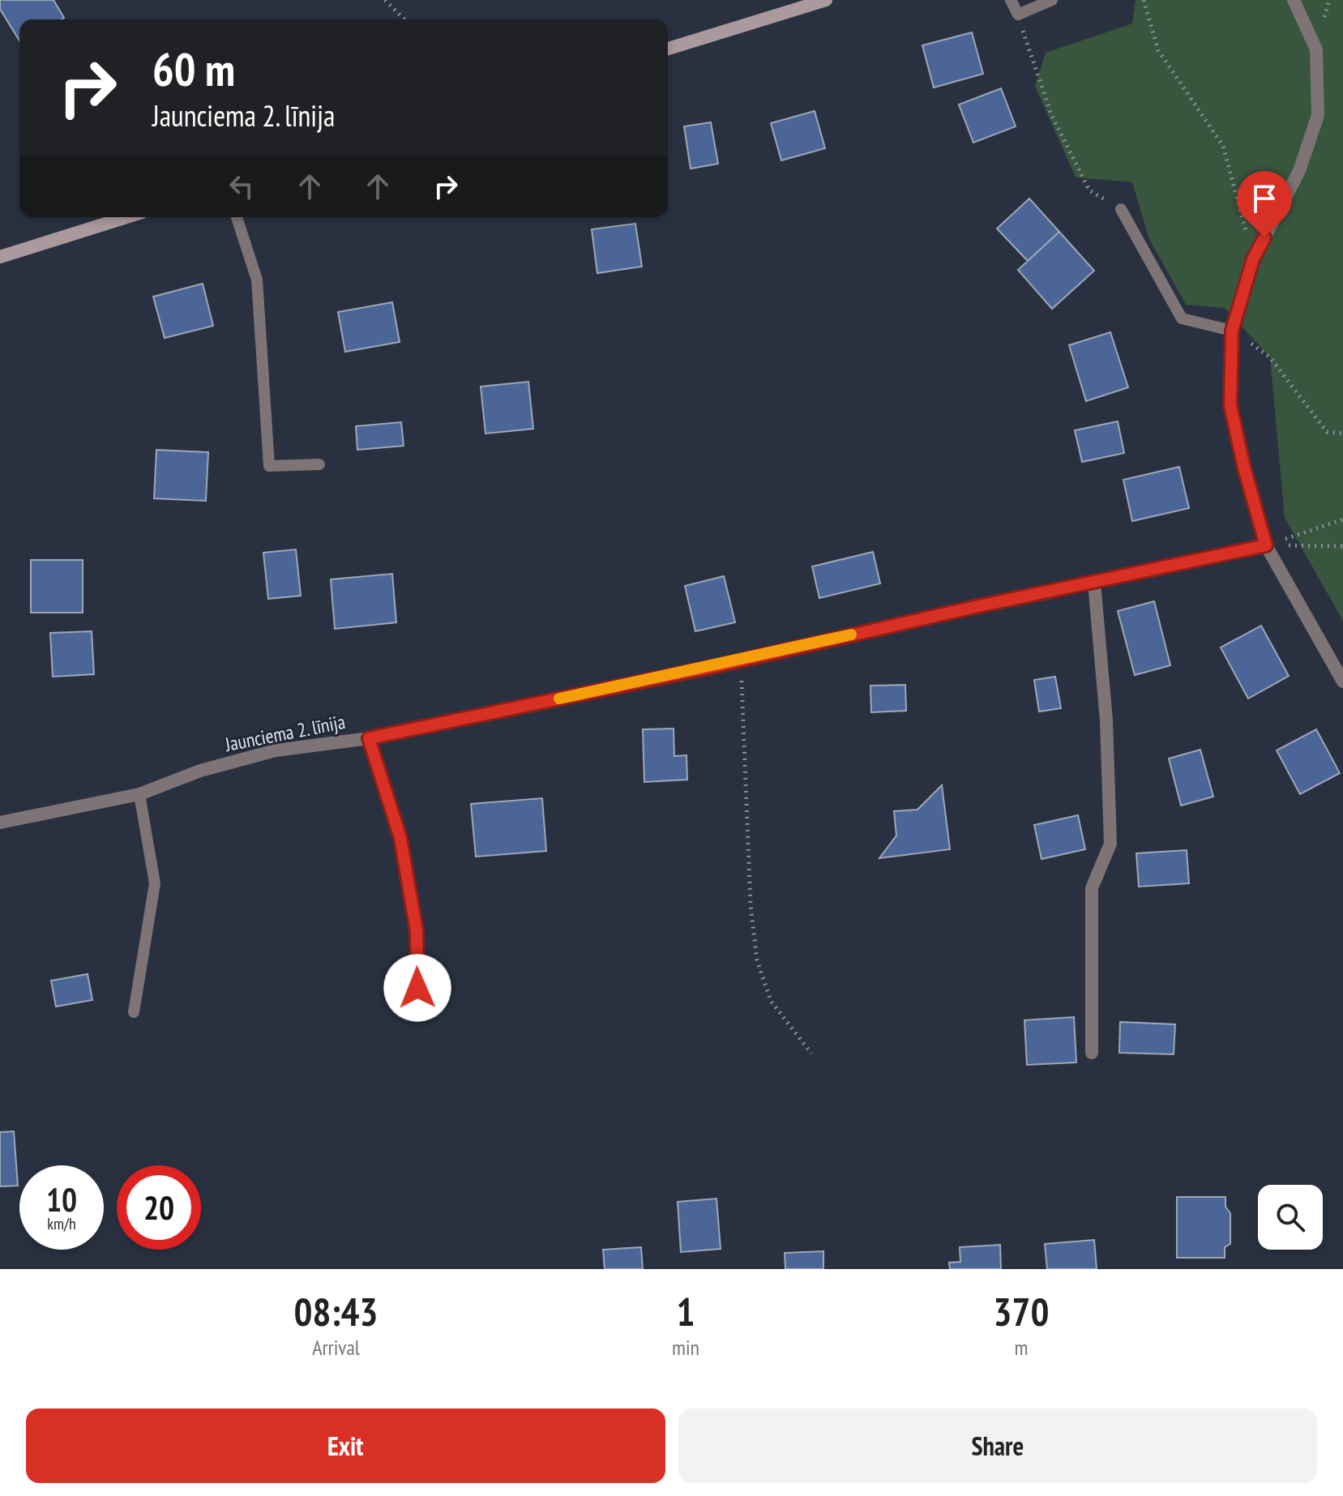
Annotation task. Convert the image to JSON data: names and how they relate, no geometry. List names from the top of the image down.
{
  "streets": {
    "street": ["Jaunciema 2. līnija"]
  },
  "page": {
    "turn": ["60 m", "Jaunciema 2. līnija"],
    "speed": "10 km/h",
    "limit": "20",
    "eta": [
      "08:43",
      "Arrival",
      "1",
      "min",
      "370",
      "m"
    ],
    "buttons": ["Exit", "Share"]
  }
}
